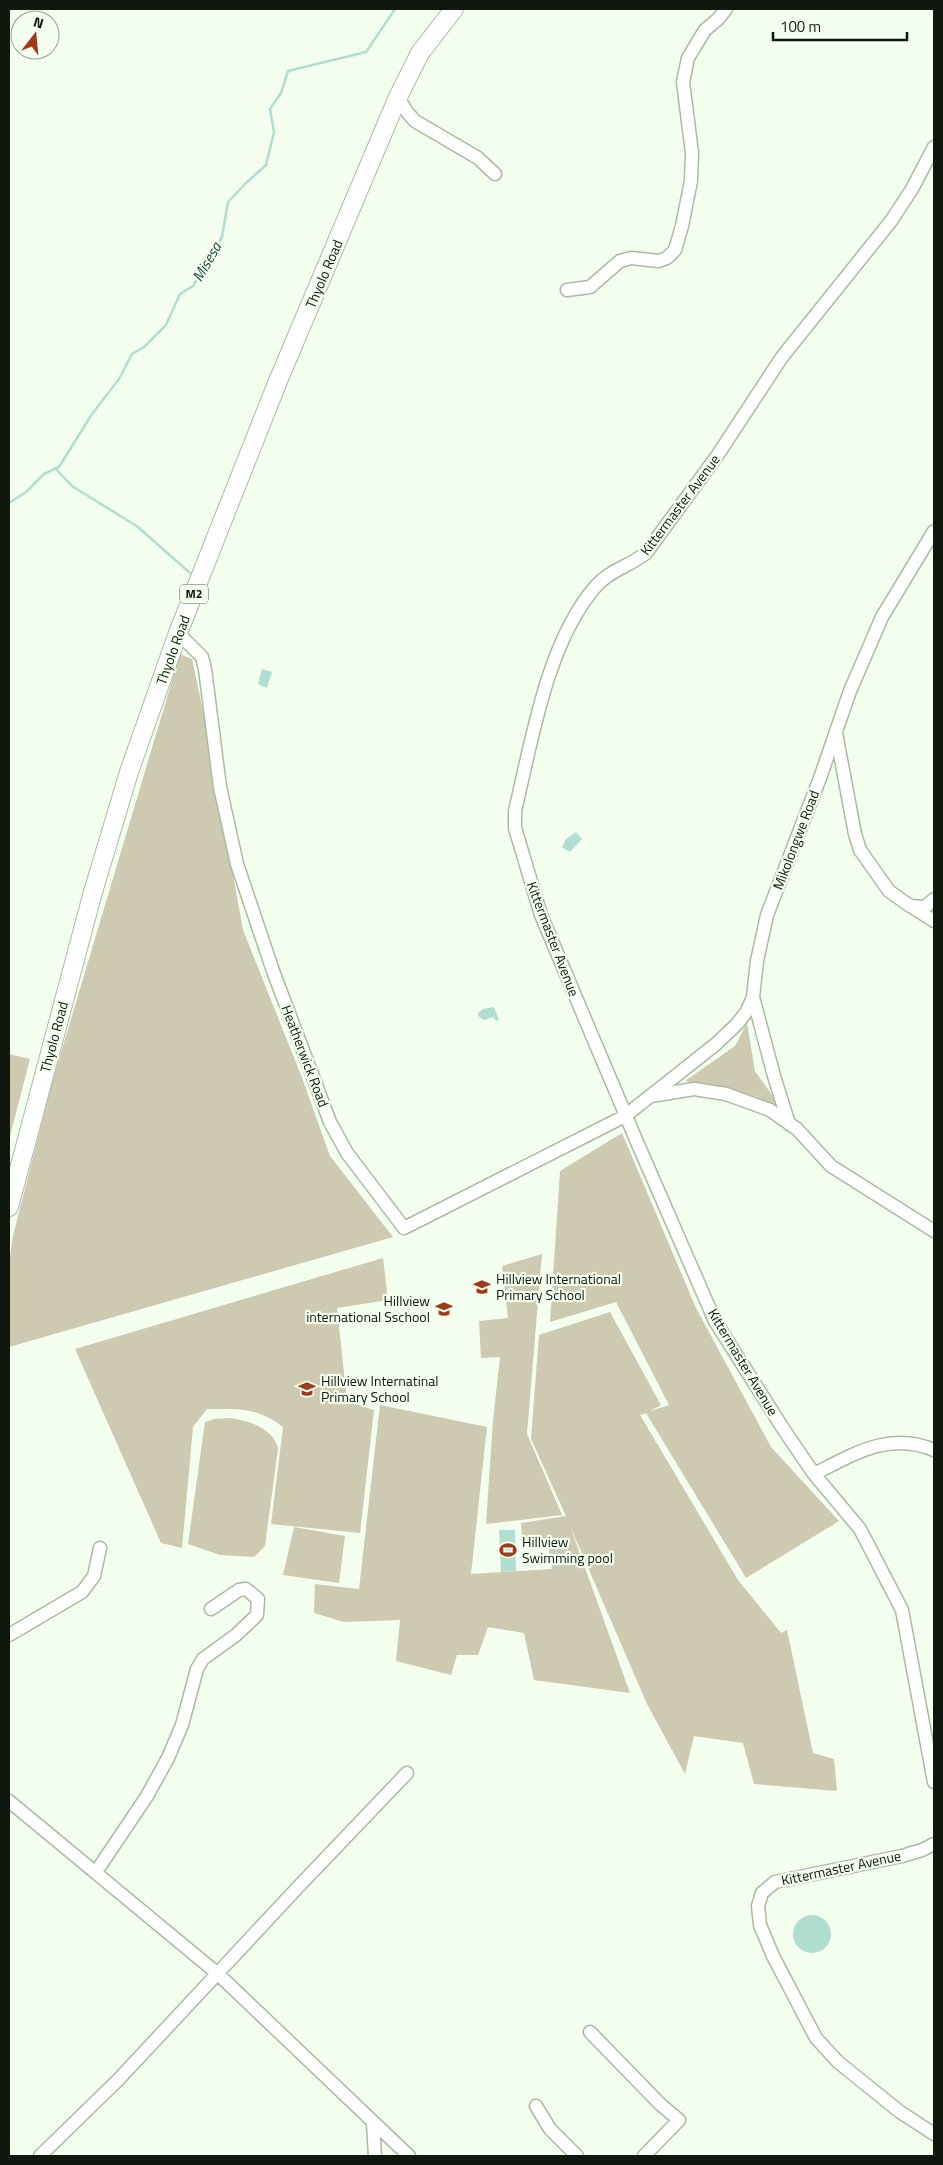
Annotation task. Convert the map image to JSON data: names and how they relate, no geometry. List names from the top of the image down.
{
  "streets": {
    "highway": ["Thyolo Road", "M2"],
    "street": ["Kittermaster Avenue", "Mikolongwe Road", "Heatherwick Road"]
  },
  "crossings": [
    ["Thyolo Road", "Heatherwick Road"],
    ["Kittermaster Avenue", "Mikolongwe Road"],
    ["Kittermaster Avenue", "Heatherwick Road"],
    ["Mikolongwe Road", "Heatherwick Road"]
  ],
  "water": ["Misesa"],
  "places": {
    "school or university": ["Hillview International Primary School", "Hillview international Sschool", "Hillview Internatinal Primary School"],
    "sports": ["Hillview Swimming pool"]
  },
  "scale_bar": "100 m",
  "north": "top"
}
